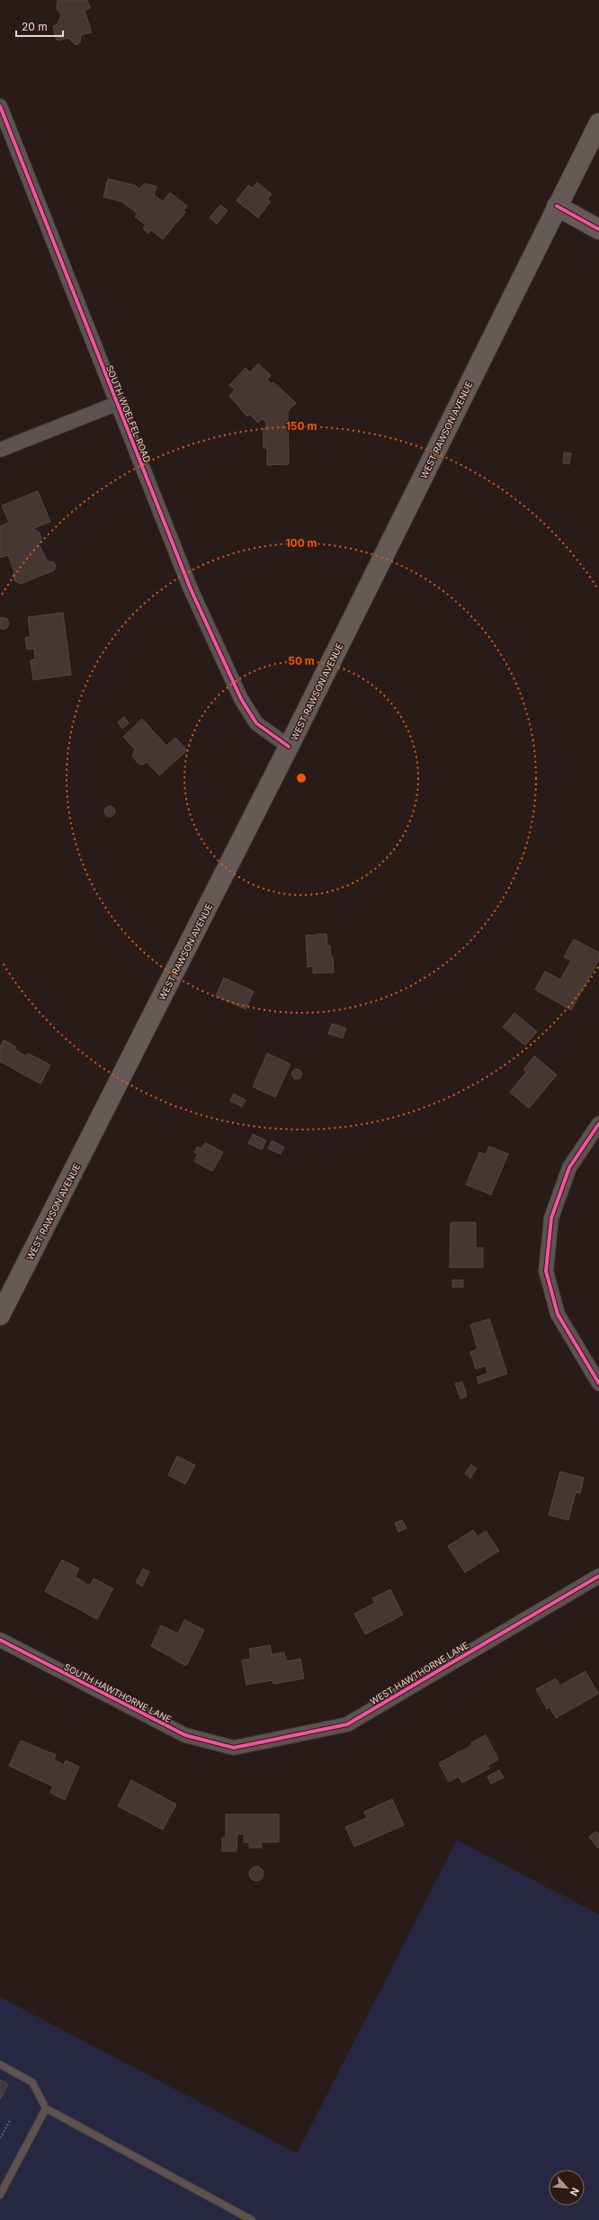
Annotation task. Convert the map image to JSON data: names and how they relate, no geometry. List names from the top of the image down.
{
  "streets": {
    "main road": ["WEST RAWSON AVENUE"],
    "street": ["SOUTH WOELFEL ROAD", "WEST HAWTHORNE LANE", "SOUTH HAWTHORNE LANE"]
  },
  "crossings": [
    ["SOUTH WOELFEL ROAD", "WEST RAWSON AVENUE"],
    ["WEST HAWTHORNE LANE", "SOUTH HAWTHORNE LANE"]
  ],
  "scale_bar": "20 m",
  "north": "bottom right",
  "rings": ["150 m", "100 m", "50 m"]
}
